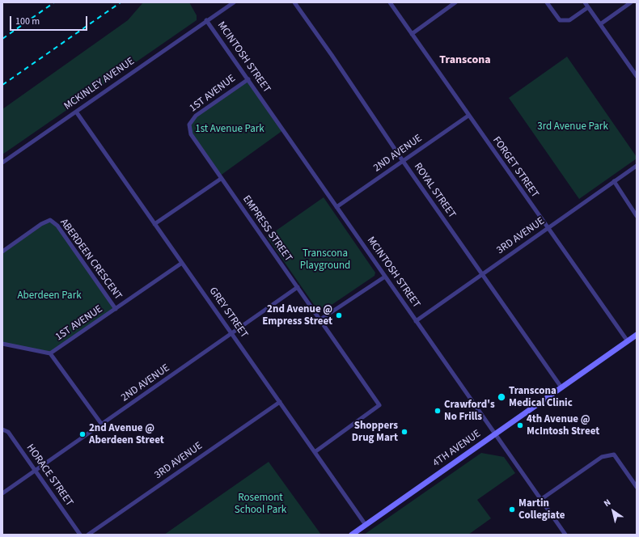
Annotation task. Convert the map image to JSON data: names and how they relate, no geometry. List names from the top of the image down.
{
  "streets": {
    "street": [
      "MCINTOSH STREET",
      "MCKINLEY AVENUE",
      "1ST AVENUE",
      "2ND AVENUE",
      "FORGET STREET",
      "ROYAL STREET",
      "EMPRESS STREET",
      "3RD AVENUE",
      "ABERDEEN CRESCENT",
      "GREY STREET",
      "4TH AVENUE",
      "HORACE STREET"
    ]
  },
  "crossings": [
    ["MCINTOSH STREET", "MCKINLEY AVENUE"],
    ["MCINTOSH STREET", "1ST AVENUE"],
    ["MCINTOSH STREET", "2ND AVENUE"],
    ["MCINTOSH STREET", "3RD AVENUE"],
    ["MCINTOSH STREET", "4TH AVENUE"],
    ["MCKINLEY AVENUE", "GREY STREET"],
    ["1ST AVENUE", "EMPRESS STREET"],
    ["1ST AVENUE", "ABERDEEN CRESCENT"],
    ["1ST AVENUE", "GREY STREET"],
    ["2ND AVENUE", "FORGET STREET"],
    ["2ND AVENUE", "ROYAL STREET"],
    ["2ND AVENUE", "EMPRESS STREET"],
    ["2ND AVENUE", "GREY STREET"],
    ["2ND AVENUE", "HORACE STREET"],
    ["FORGET STREET", "3RD AVENUE"],
    ["FORGET STREET", "4TH AVENUE"],
    ["ROYAL STREET", "3RD AVENUE"],
    ["ROYAL STREET", "4TH AVENUE"],
    ["EMPRESS STREET", "GREY STREET"],
    ["3RD AVENUE", "GREY STREET"],
    ["GREY STREET", "4TH AVENUE"]
  ],
  "districts": ["Transcona"],
  "parks": [
    "3rd Avenue Park",
    "1st Avenue Park",
    "Transcona Playground",
    "Aberdeen Park",
    "Rosemont School Park"
  ],
  "places": [
    "2nd Avenue @ Empress Street",
    "Transcona Medical Clinic",
    "Crawford's No Frills",
    "4th Avenue @ McIntosh Street",
    "Shoppers Drug Mart",
    "2nd Avenue @ Aberdeen Street",
    "Martin Collegiate"
  ],
  "scale_bar": "100 m",
  "north": "top left"
}
